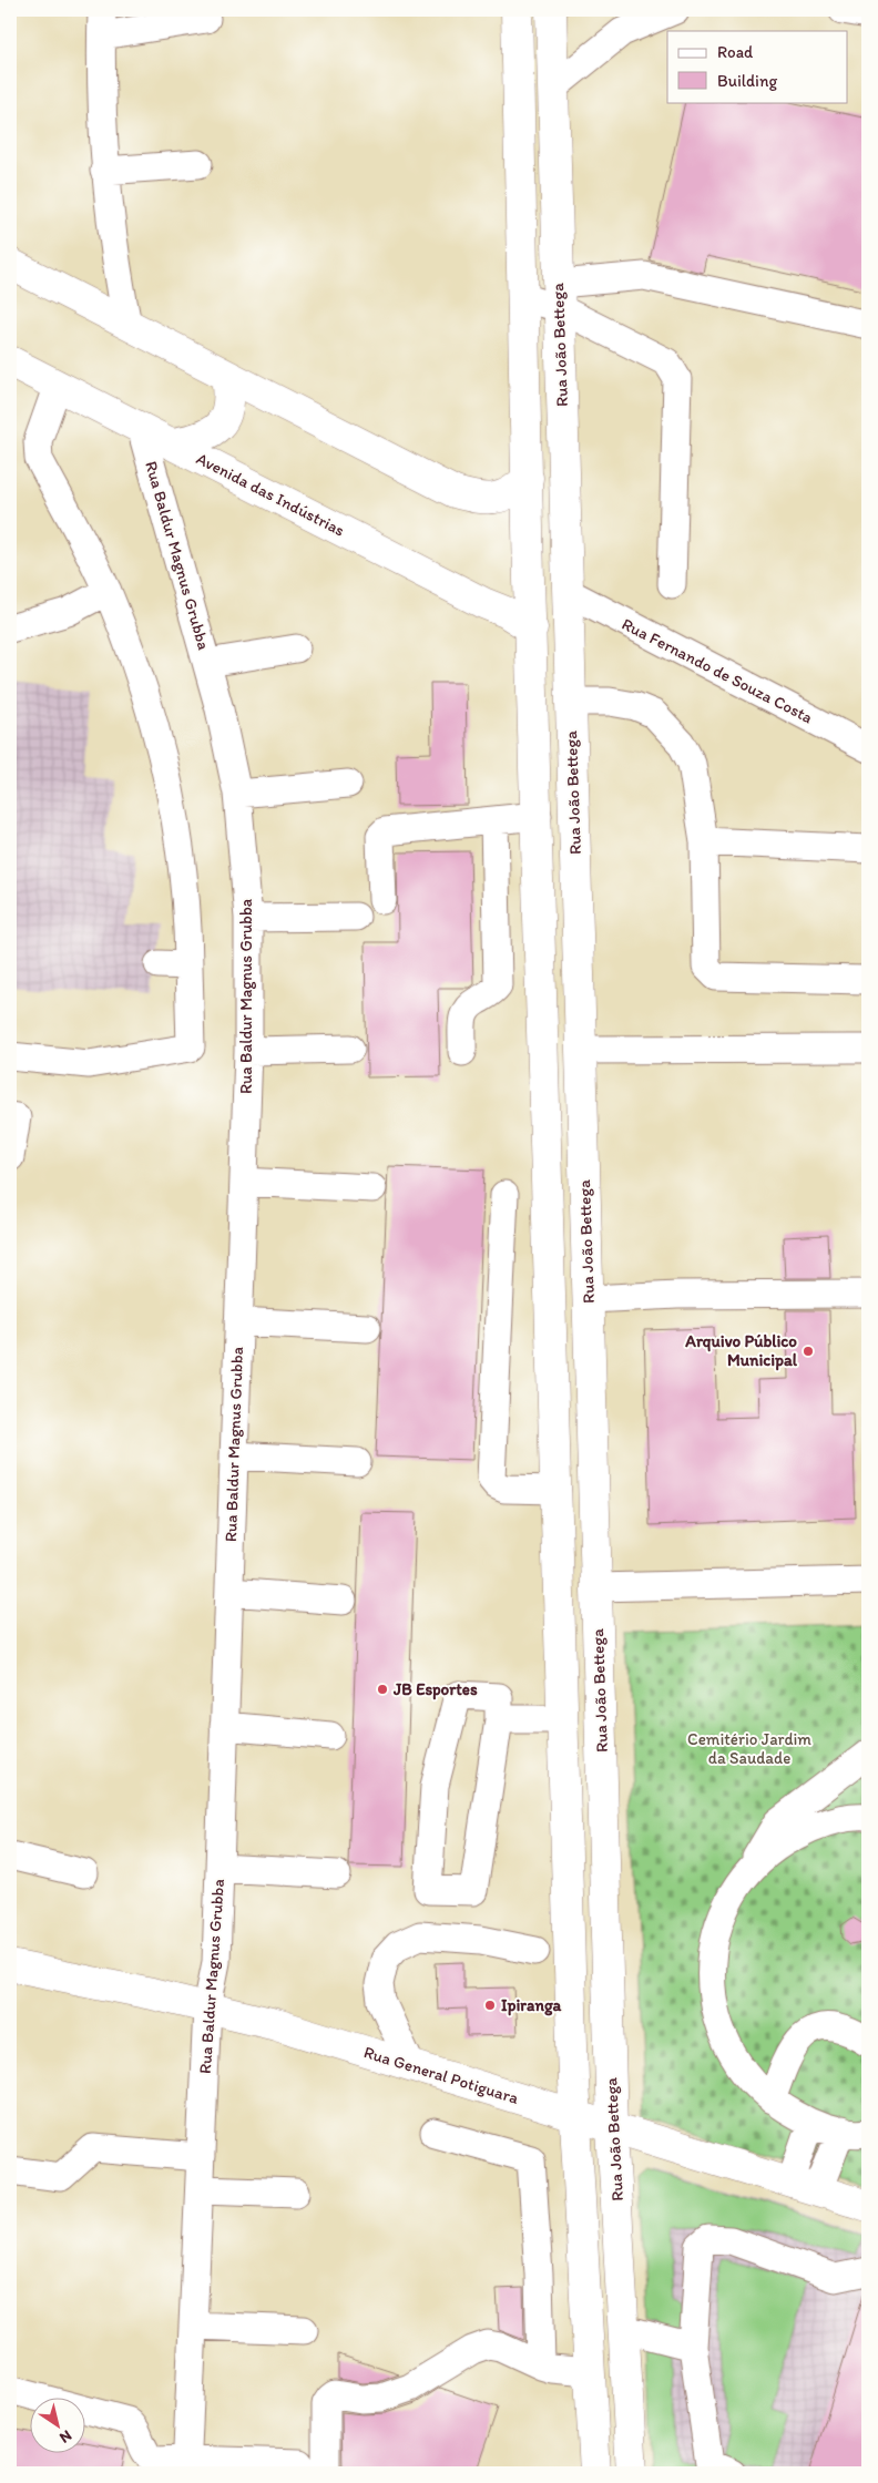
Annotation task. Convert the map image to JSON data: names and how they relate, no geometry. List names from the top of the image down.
{
  "streets": {
    "main road": ["Rua João Bettega", "Avenida das Indústrias", "Rua General Potiguara"],
    "street": ["Rua Baldur Magnus Grubba", "Rua Fernando de Souza Costa"]
  },
  "crossings": [
    ["Rua João Bettega", "Rua Fernando de Souza Costa"],
    ["Rua João Bettega", "Rua General Potiguara"],
    ["Avenida das Indústrias", "Rua Baldur Magnus Grubba"],
    ["Rua Baldur Magnus Grubba", "Rua General Potiguara"]
  ],
  "parks": ["Cemitério Jardim da Saudade"],
  "places": ["Arquivo Público Municipal", "JB Esportes", "Ipiranga"],
  "legend": ["Road", "Building"],
  "north": "bottom right"
}
